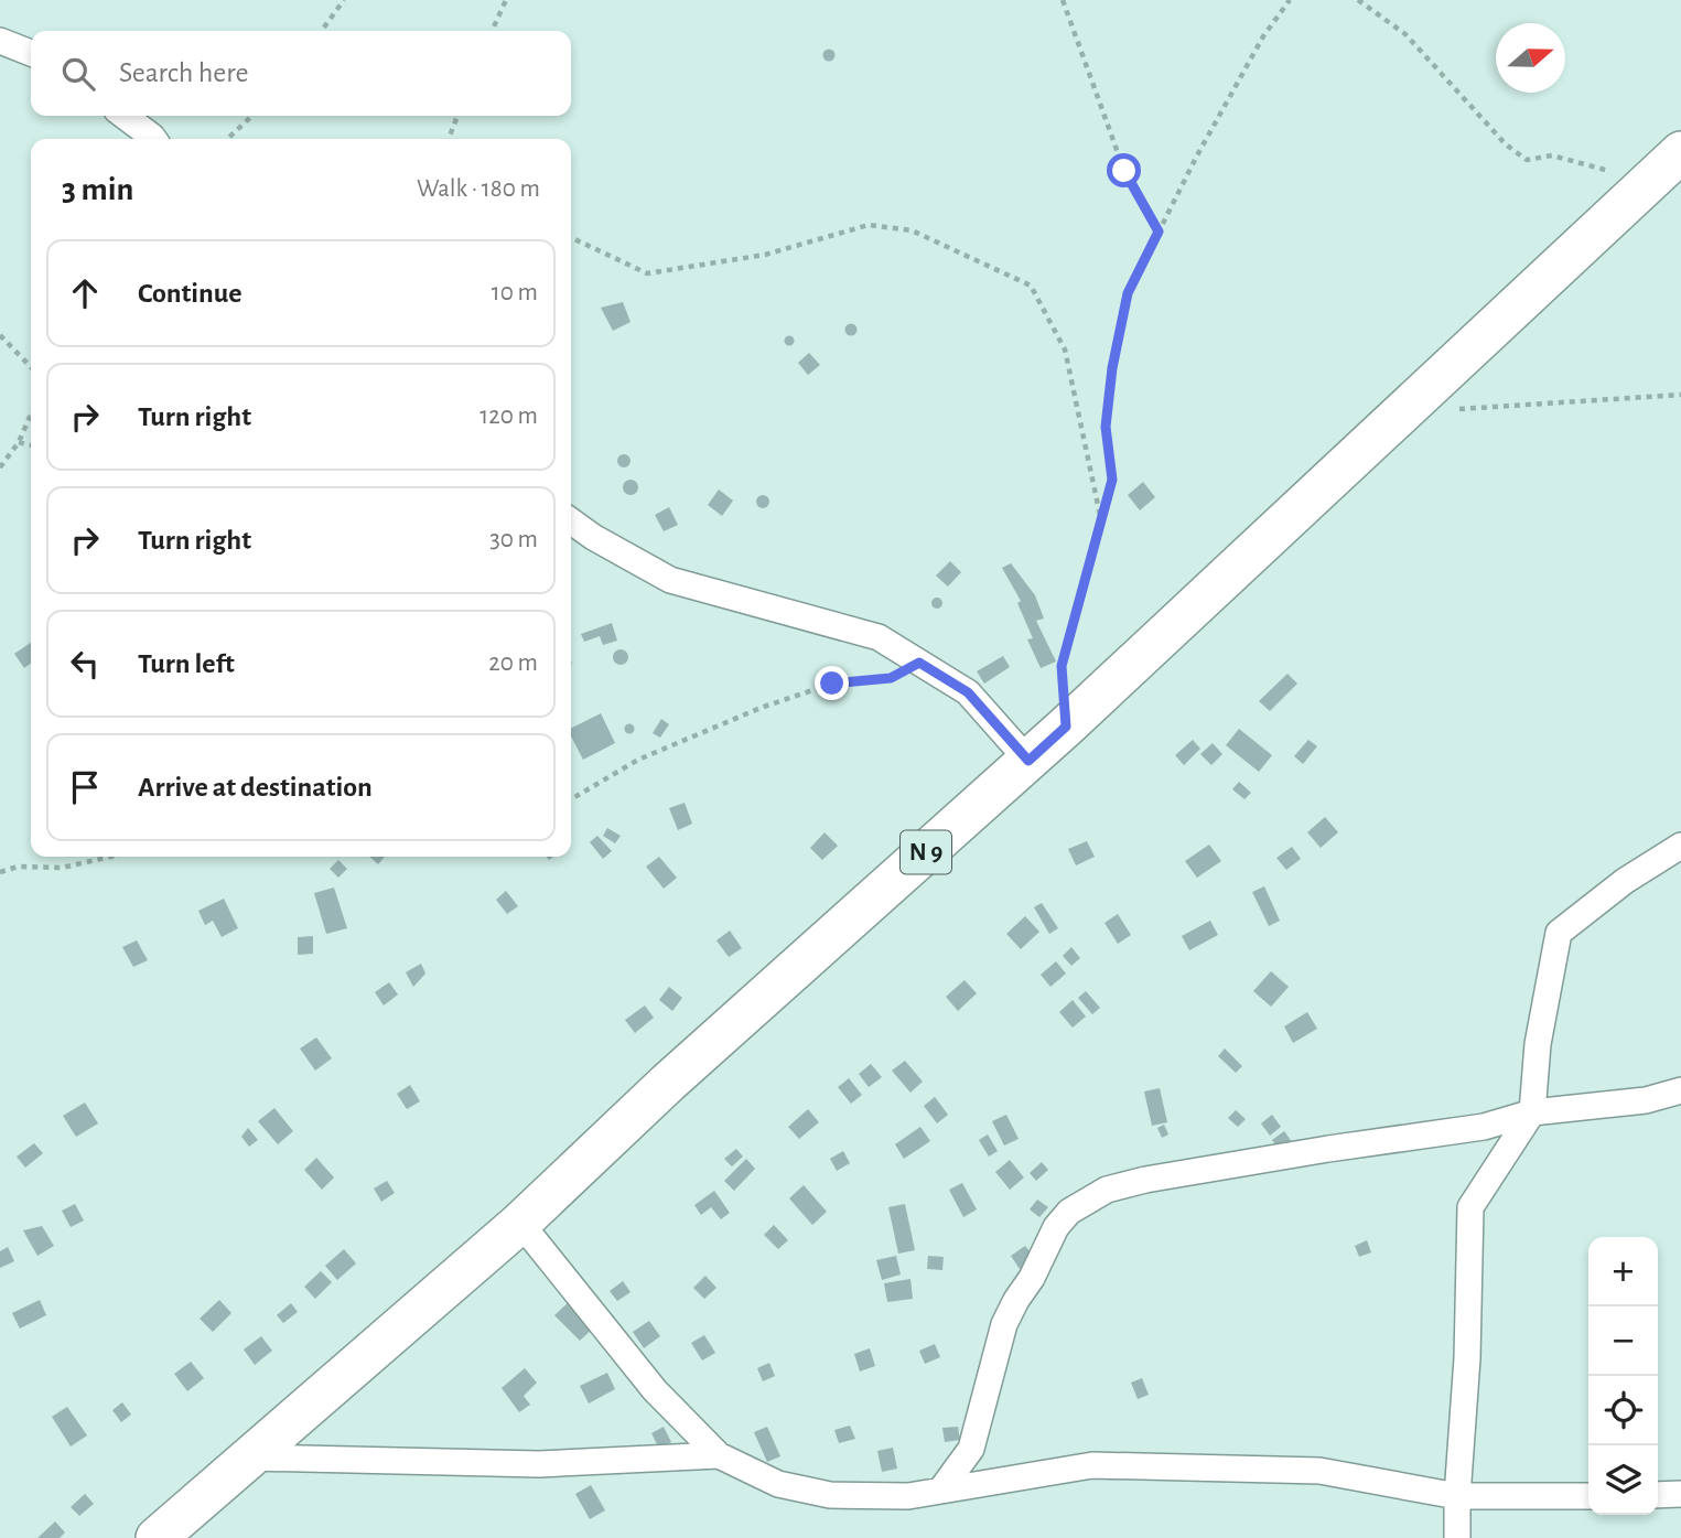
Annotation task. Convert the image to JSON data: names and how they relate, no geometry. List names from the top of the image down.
{
  "streets": {
    "main road": ["N 9"]
  },
  "north": "right",
  "page": {
    "search": "Search here",
    "heading": ["3 min", "Walk · 180 m"],
    "list": [
      ["Continue", "10 m"],
      ["Turn right", "120 m"],
      ["Turn right", "30 m"],
      ["Turn left", "20 m"],
      "Arrive at destination"
    ],
    "map_buttons": ["+", "−"]
  }
}
